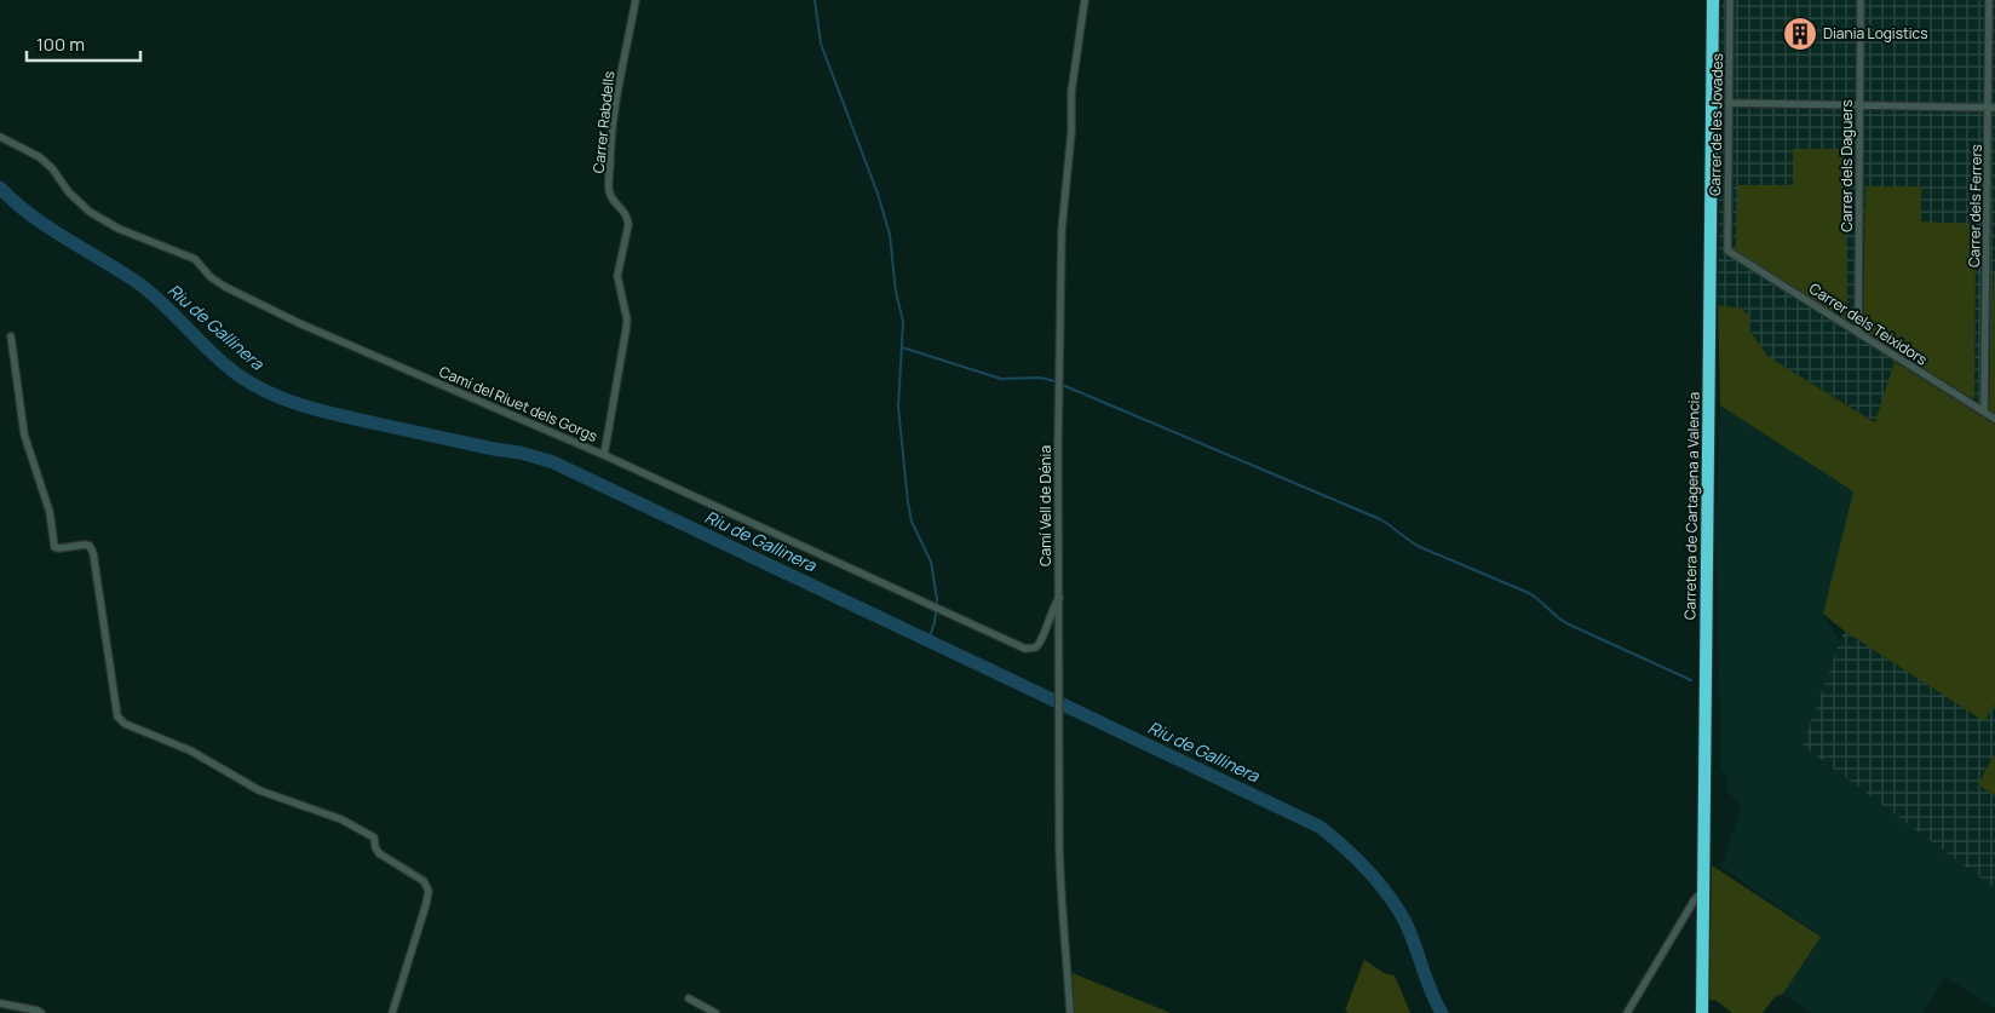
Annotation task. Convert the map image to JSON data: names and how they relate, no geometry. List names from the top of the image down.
{
  "streets": {
    "highway": ["Carretera de Cartagena a Valencia"],
    "street": [
      "Carrer Rabdells",
      "Carrer de les Jovades",
      "Carrer dels Daguers",
      "Carrer dels Ferrers",
      "Carrer dels Teixidors",
      "Camí del Riuet dels Gorgs",
      "Camí Vell de Dénia"
    ]
  },
  "crossings": [
    ["Carrer Rabdells", "Camí del Riuet dels Gorgs"],
    ["Carrer de les Jovades", "Carrer dels Teixidors"],
    ["Carrer dels Daguers", "Carrer dels Teixidors"],
    ["Carrer dels Ferrers", "Carrer dels Teixidors"],
    ["Camí del Riuet dels Gorgs", "Camí Vell de Dénia"]
  ],
  "water": ["Riu de Gallinera"],
  "places": {
    "building": ["Diania Logistics"]
  },
  "scale_bar": "100 m"
}
